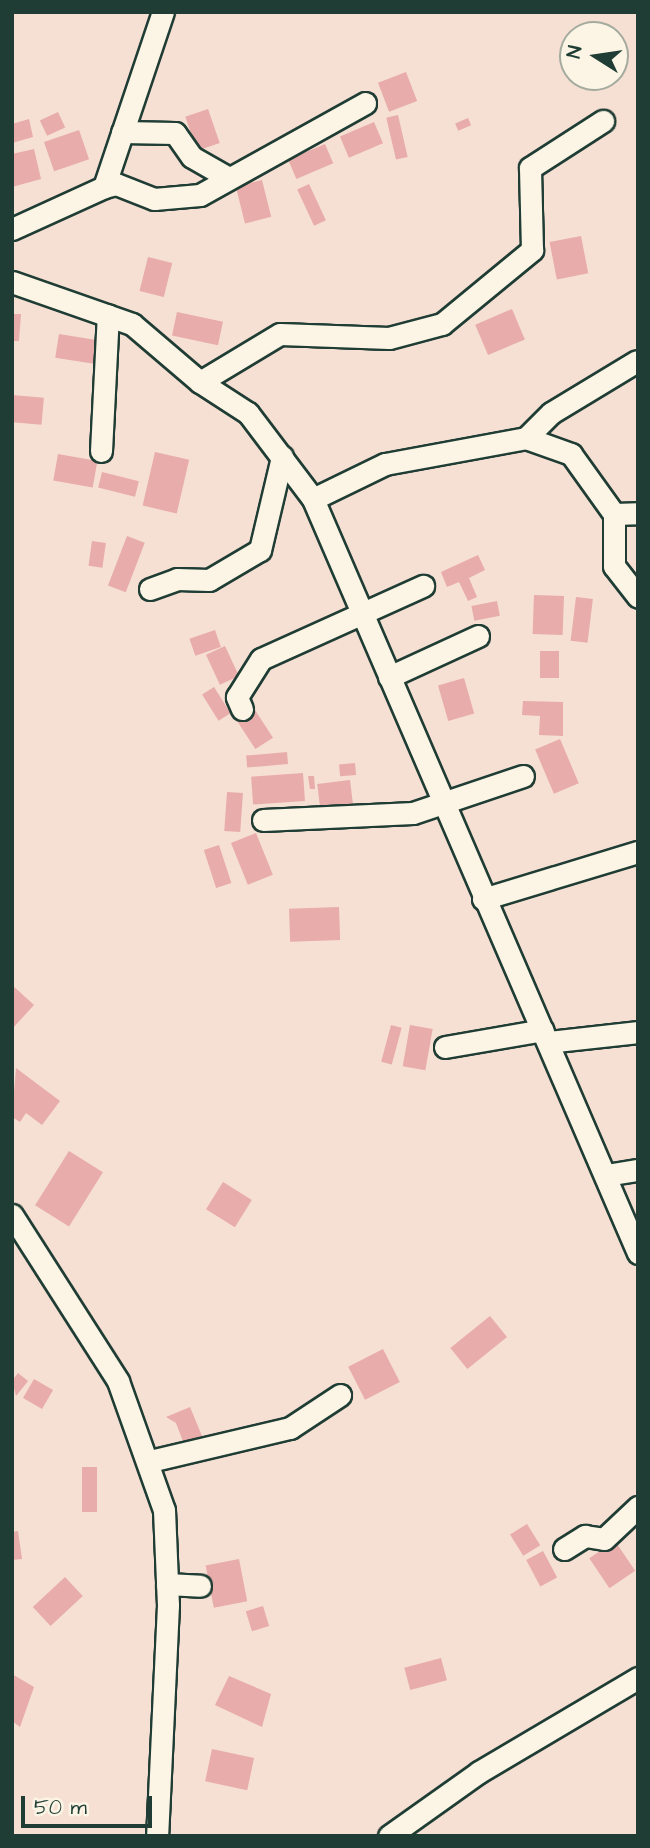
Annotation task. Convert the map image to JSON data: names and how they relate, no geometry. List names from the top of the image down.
{
  "scale_bar": "50 m",
  "north": "left"
}
